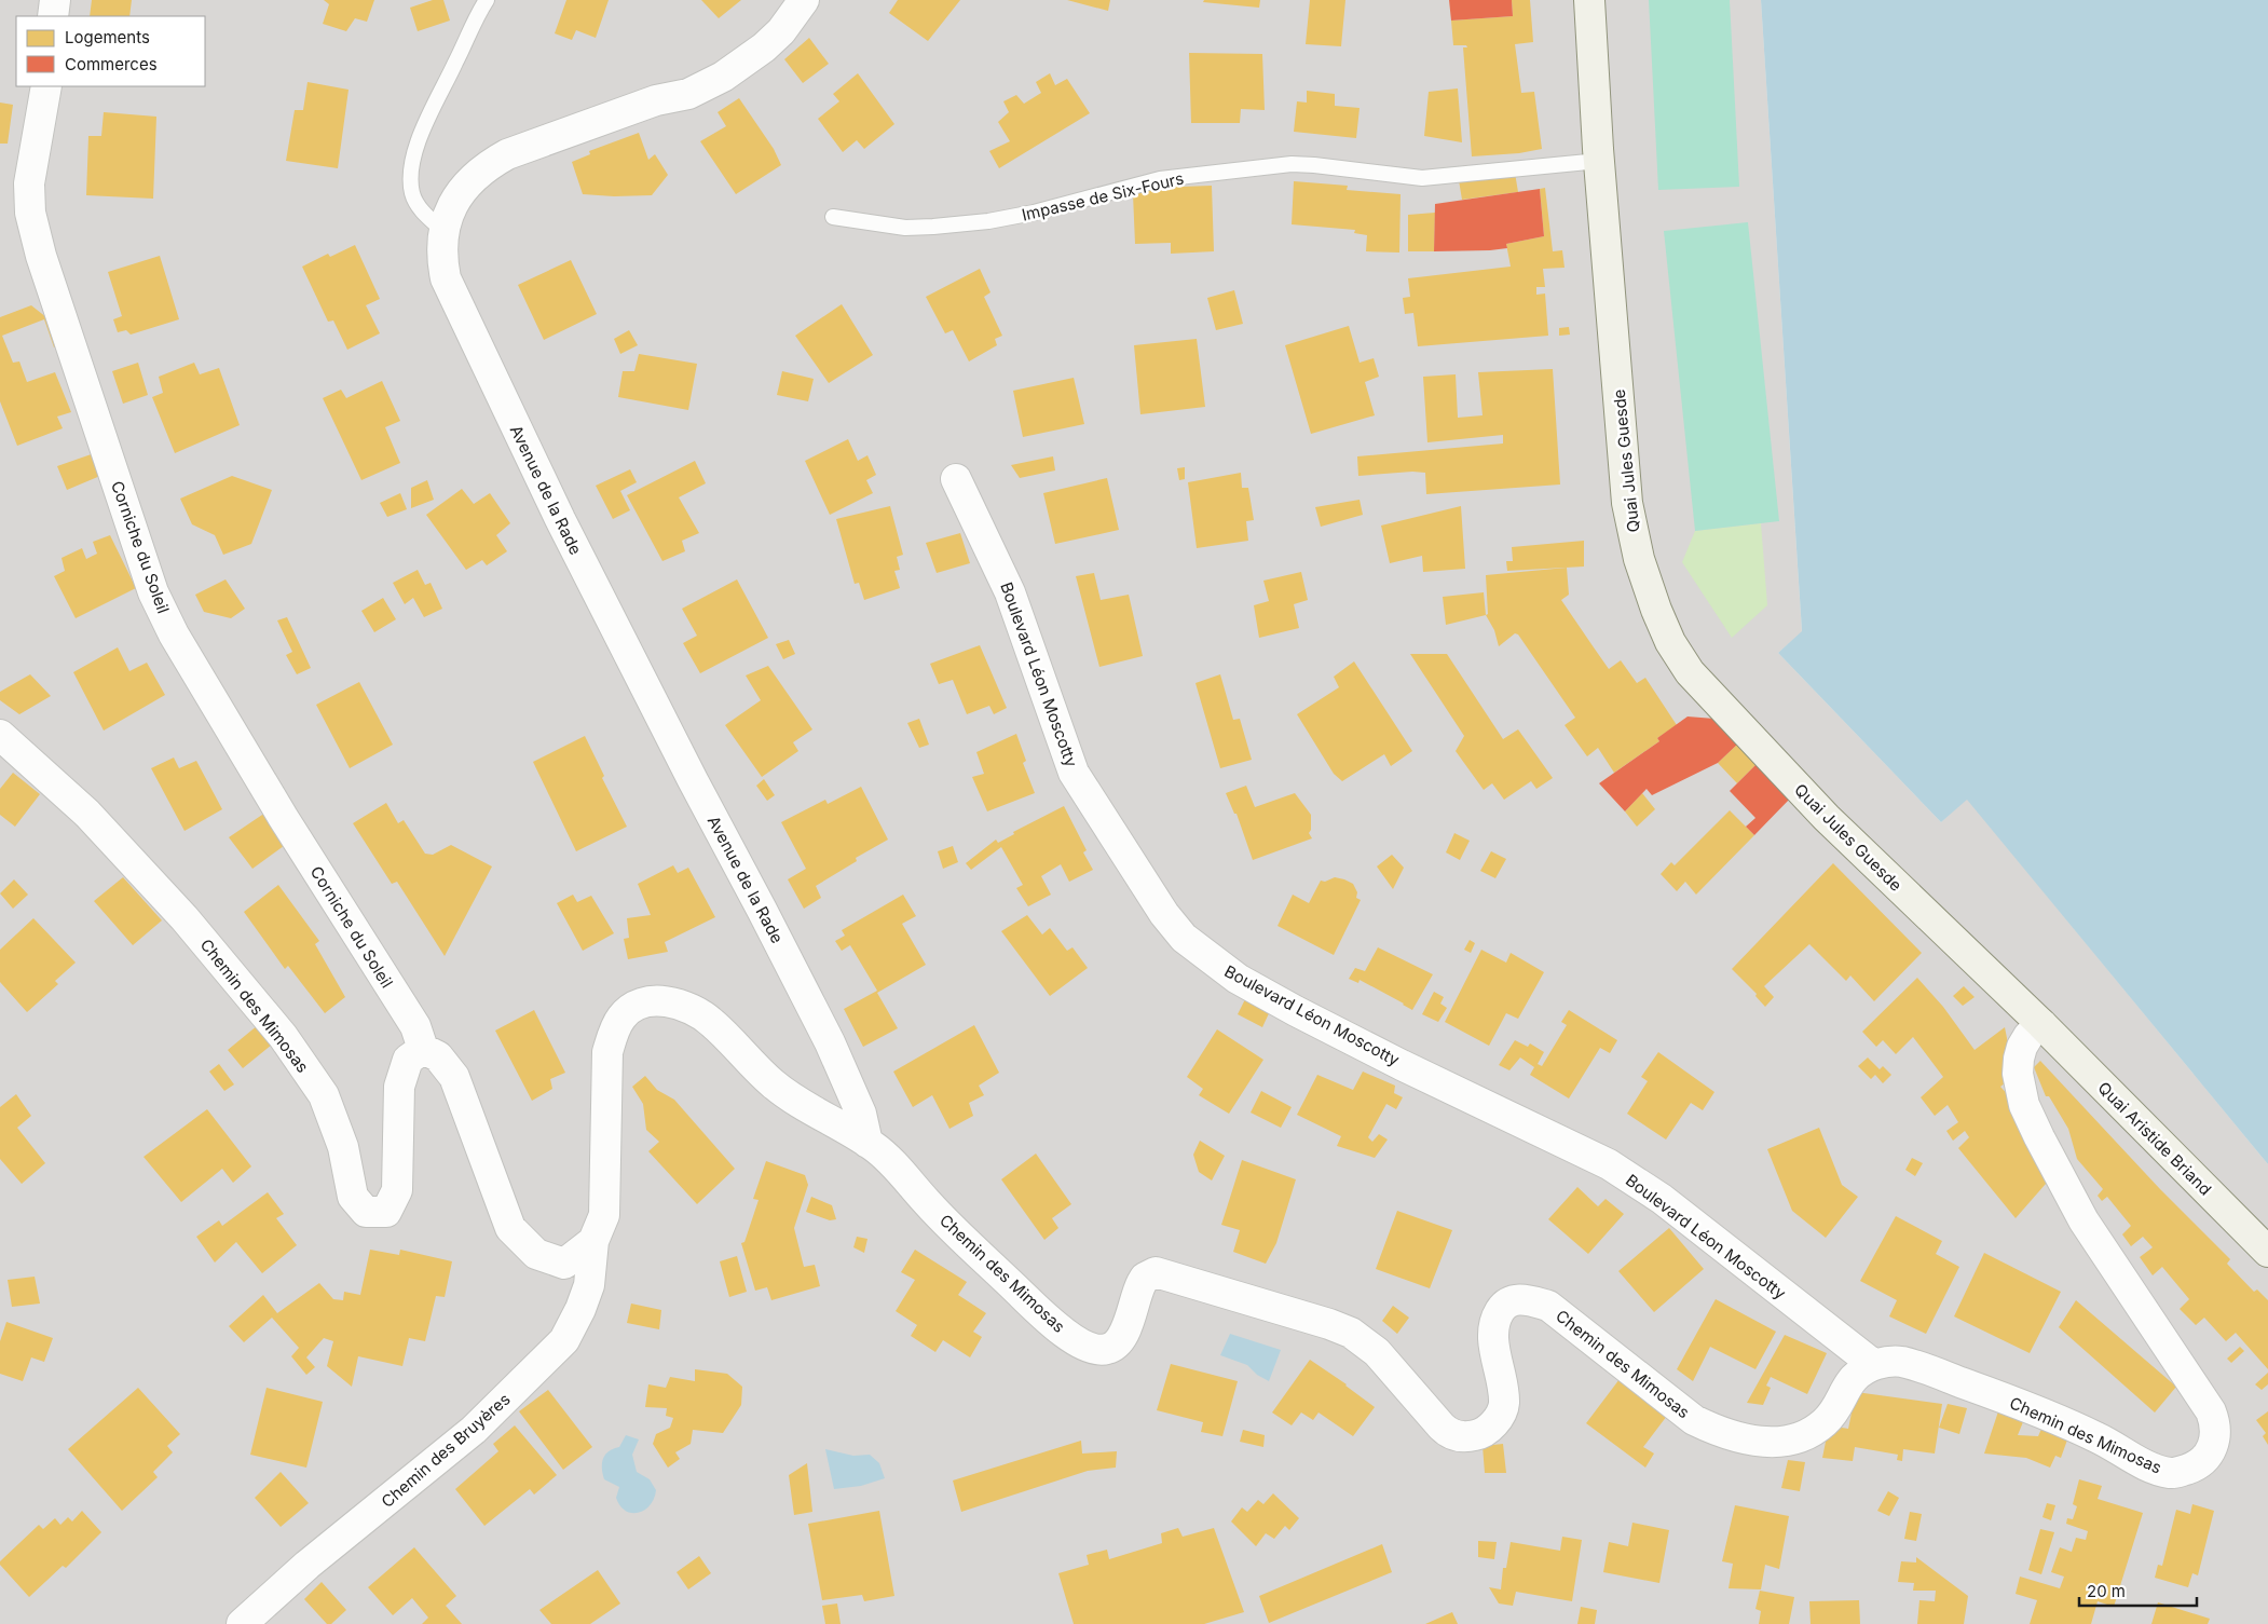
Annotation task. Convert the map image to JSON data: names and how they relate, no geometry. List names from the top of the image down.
{
  "streets": {
    "main road": ["Quai Jules Guesde", "Quai Aristide Briand"],
    "street": [
      "Avenue de la Rade",
      "Corniche du Soleil",
      "Boulevard Léon Moscotty",
      "Chemin des Mimosas",
      "Chemin des Bruyères"
    ],
    "lane": ["Impasse de Six-Fours"]
  },
  "crossings": [
    ["Impasse de Six-Fours", "Quai Jules Guesde"],
    ["Quai Jules Guesde", "Chemin des Mimosas"],
    ["Quai Jules Guesde", "Quai Aristide Briand"],
    ["Avenue de la Rade", "Chemin des Mimosas"],
    ["Corniche du Soleil", "Chemin des Mimosas"],
    ["Boulevard Léon Moscotty", "Chemin des Mimosas"],
    ["Chemin des Mimosas", "Quai Aristide Briand"],
    ["Chemin des Mimosas", "Chemin des Bruyères"]
  ],
  "legend": ["Logements", "Commerces"],
  "scale_bar": "20 m"
}
